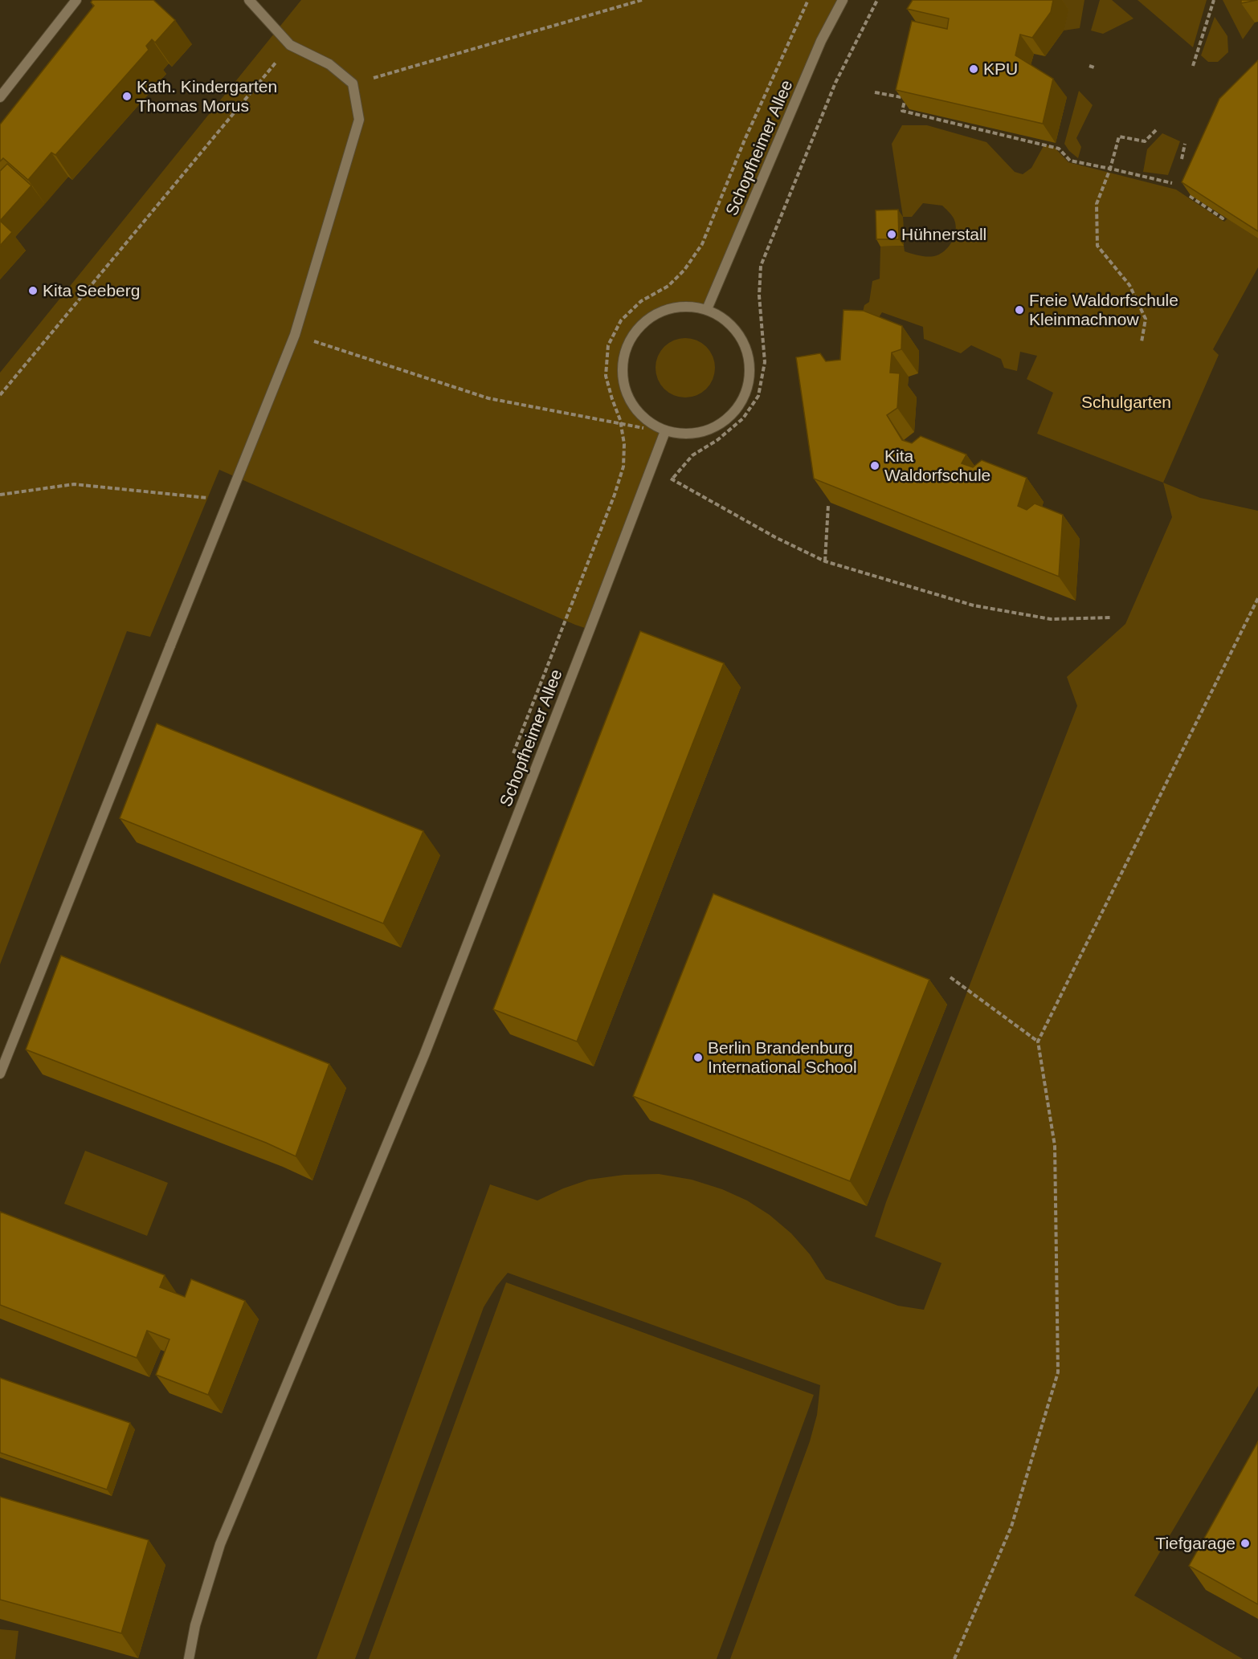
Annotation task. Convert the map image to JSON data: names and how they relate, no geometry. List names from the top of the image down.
{
  "streets": {
    "street": ["Schopfheimer Allee"]
  },
  "parks": ["Schulgarten"],
  "places": [
    "KPU",
    "Kath. Kindergarten Thomas Morus",
    "Hühnerstall",
    "Kita Seeberg",
    "Freie Waldorfschule Kleinmachnow",
    "Kita Waldorfschule",
    "Berlin Brandenburg International School",
    "Tiefgarage"
  ]
}
